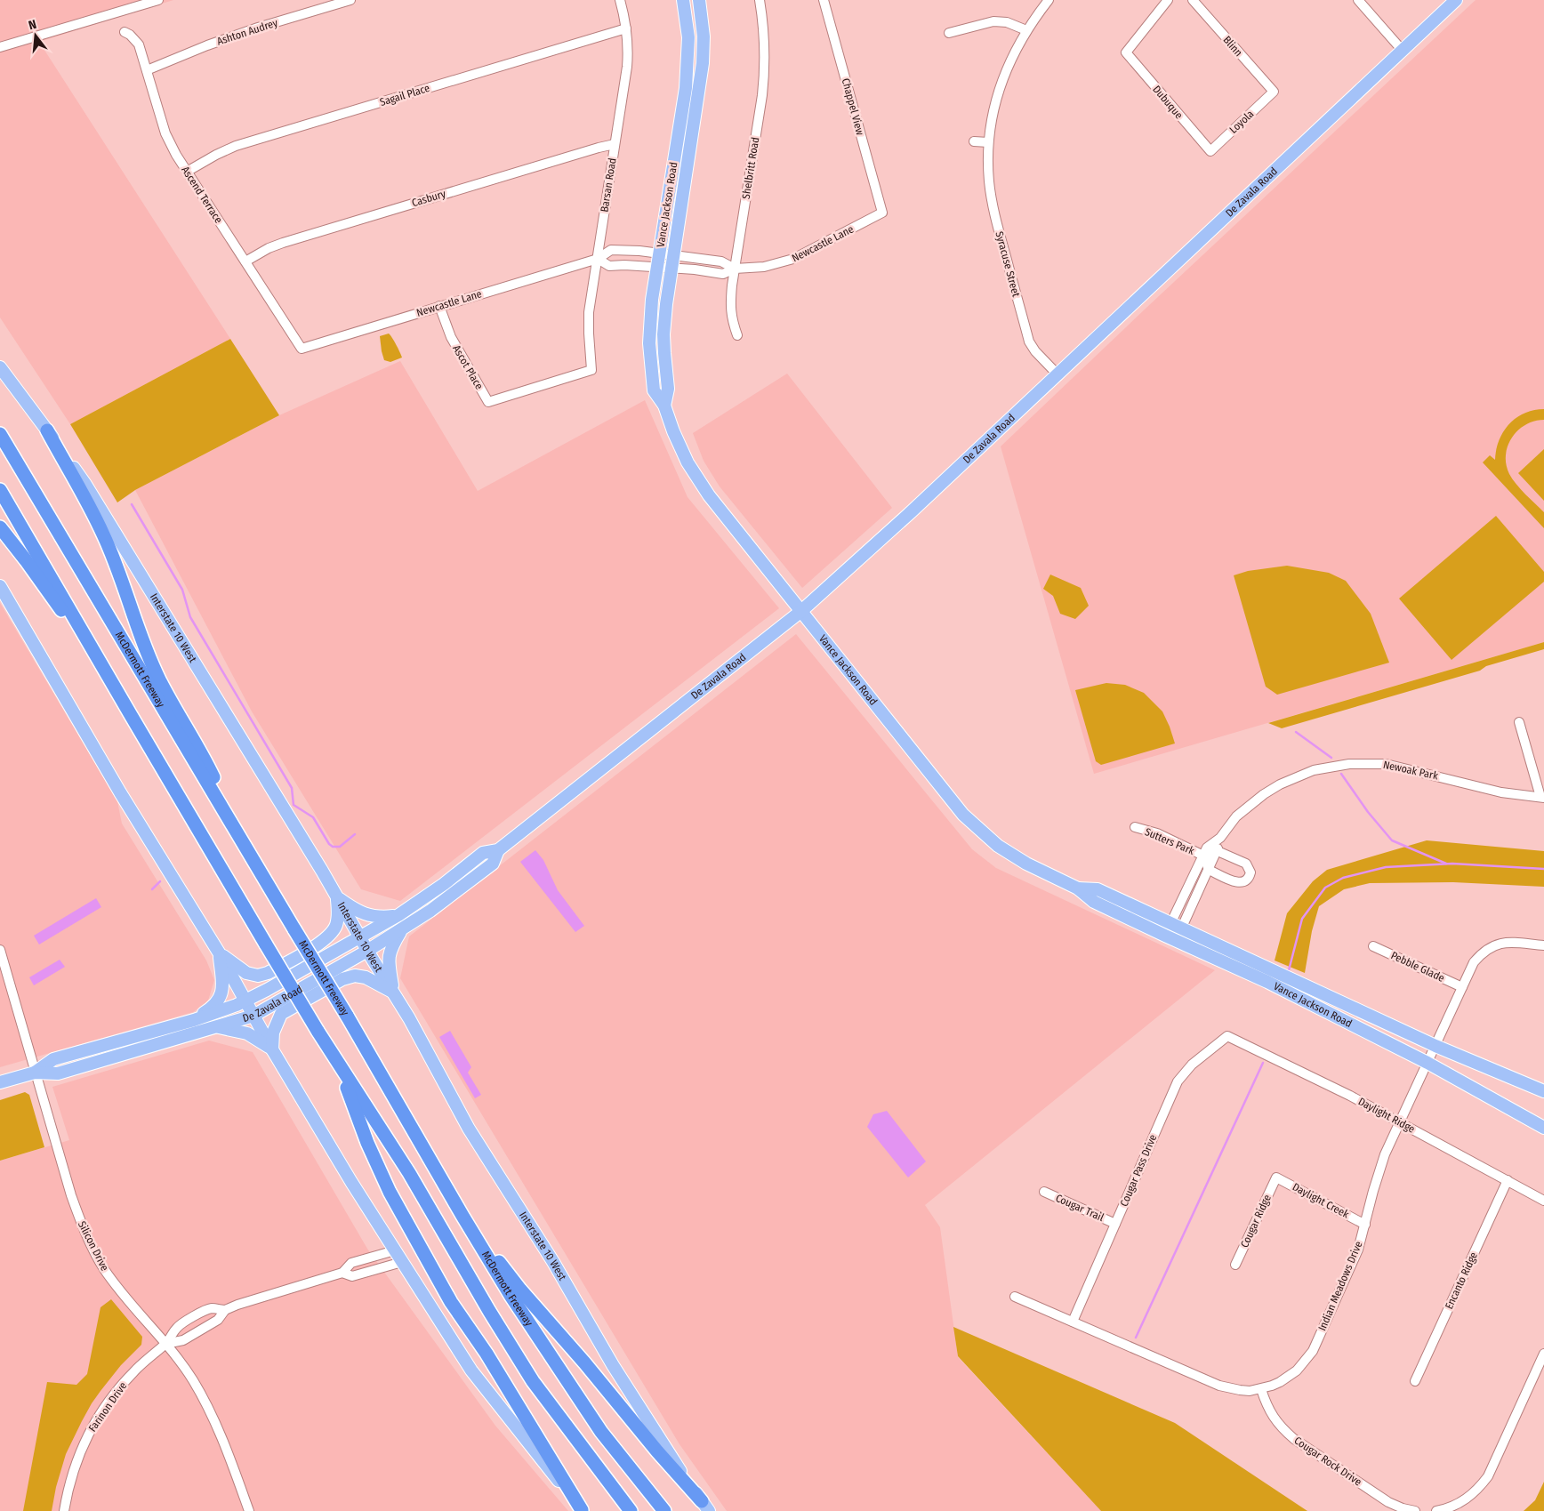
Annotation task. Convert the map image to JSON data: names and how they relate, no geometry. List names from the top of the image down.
{
  "streets": {
    "highway": ["McDermott Freeway"],
    "main road": ["De Zavala Road", "Vance Jackson Road", "Interstate 10 West"],
    "street": [
      "Ashton Audrey",
      "Blinn",
      "Sagail Place",
      "Dubuque",
      "Chappel View",
      "Loyola",
      "Shelbritt Road",
      "Barsan Road",
      "Ascend Terrace",
      "Casbury",
      "Newcastle Lane",
      "Syracuse Street",
      "Ascot Place",
      "Newoak Park",
      "Sutters Park",
      "Pebble Glade",
      "Daylight Ridge",
      "Cougar Pass Drive",
      "Daylight Creek",
      "Cougar Trail",
      "Cougar Ridge",
      "Silicon Drive",
      "Encanto Ridge",
      "Indian Meadows Drive",
      "Farinon Drive",
      "Cougar Rock Drive"
    ]
  },
  "crossings": [
    ["Ashton Audrey", "Ascend Terrace"],
    ["Blinn", "Loyola"],
    ["Sagail Place", "Barsan Road"],
    ["Sagail Place", "Ascend Terrace"],
    ["Dubuque", "Loyola"],
    ["Chappel View", "Newcastle Lane"],
    ["Shelbritt Road", "Newcastle Lane"],
    ["Barsan Road", "Casbury"],
    ["Barsan Road", "Newcastle Lane"],
    ["Barsan Road", "Ascot Place"],
    ["De Zavala Road", "Vance Jackson Road"],
    ["De Zavala Road", "Syracuse Street"],
    ["De Zavala Road", "Interstate 10 West"],
    ["De Zavala Road", "Silicon Drive"],
    ["Ascend Terrace", "Casbury"],
    ["Ascend Terrace", "Newcastle Lane"],
    ["Vance Jackson Road", "Newcastle Lane"],
    ["Vance Jackson Road", "Newoak Park"],
    ["Vance Jackson Road", "Indian Meadows Drive"],
    ["Newcastle Lane", "Ascot Place"],
    ["Newoak Park", "Sutters Park"],
    ["Pebble Glade", "Indian Meadows Drive"],
    ["Daylight Ridge", "Cougar Pass Drive"],
    ["Daylight Ridge", "Encanto Ridge"],
    ["Daylight Ridge", "Indian Meadows Drive"],
    ["Cougar Pass Drive", "Cougar Trail"],
    ["Cougar Pass Drive", "Indian Meadows Drive"],
    ["Daylight Creek", "Cougar Ridge"],
    ["Daylight Creek", "Indian Meadows Drive"],
    ["Silicon Drive", "Farinon Drive"],
    ["Indian Meadows Drive", "Cougar Rock Drive"]
  ],
  "north": "top"
}
